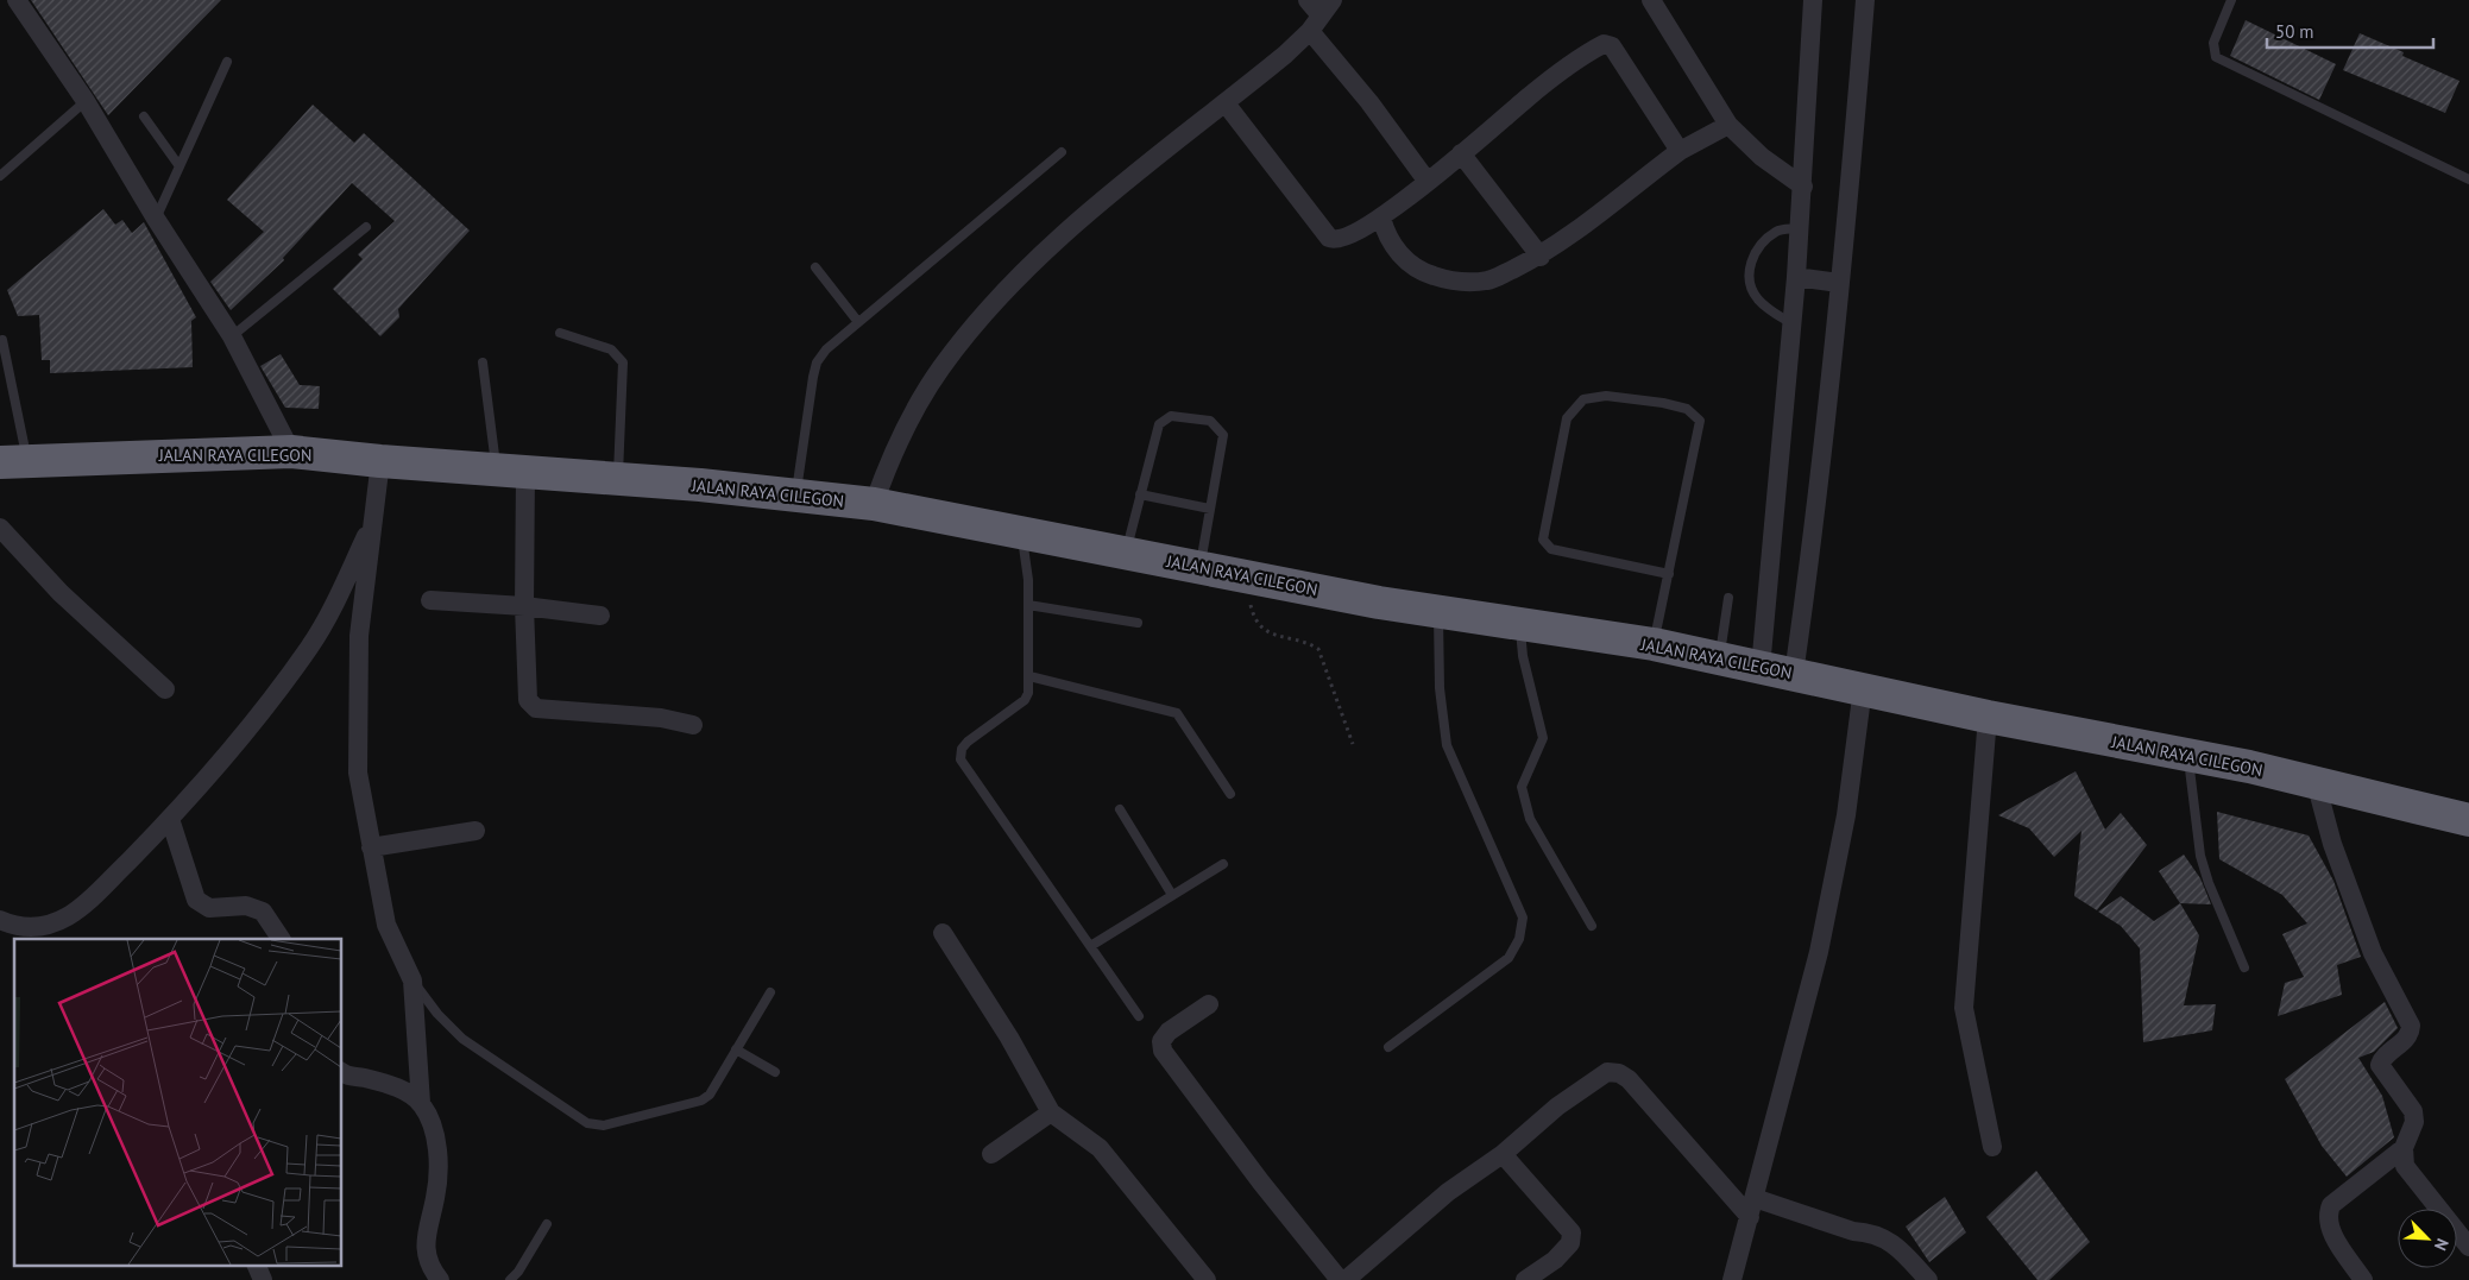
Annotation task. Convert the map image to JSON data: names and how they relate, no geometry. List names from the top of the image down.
{
  "streets": {
    "highway": ["JALAN RAYA CILEGON"]
  },
  "scale_bar": "50 m",
  "north": "bottom right"
}
